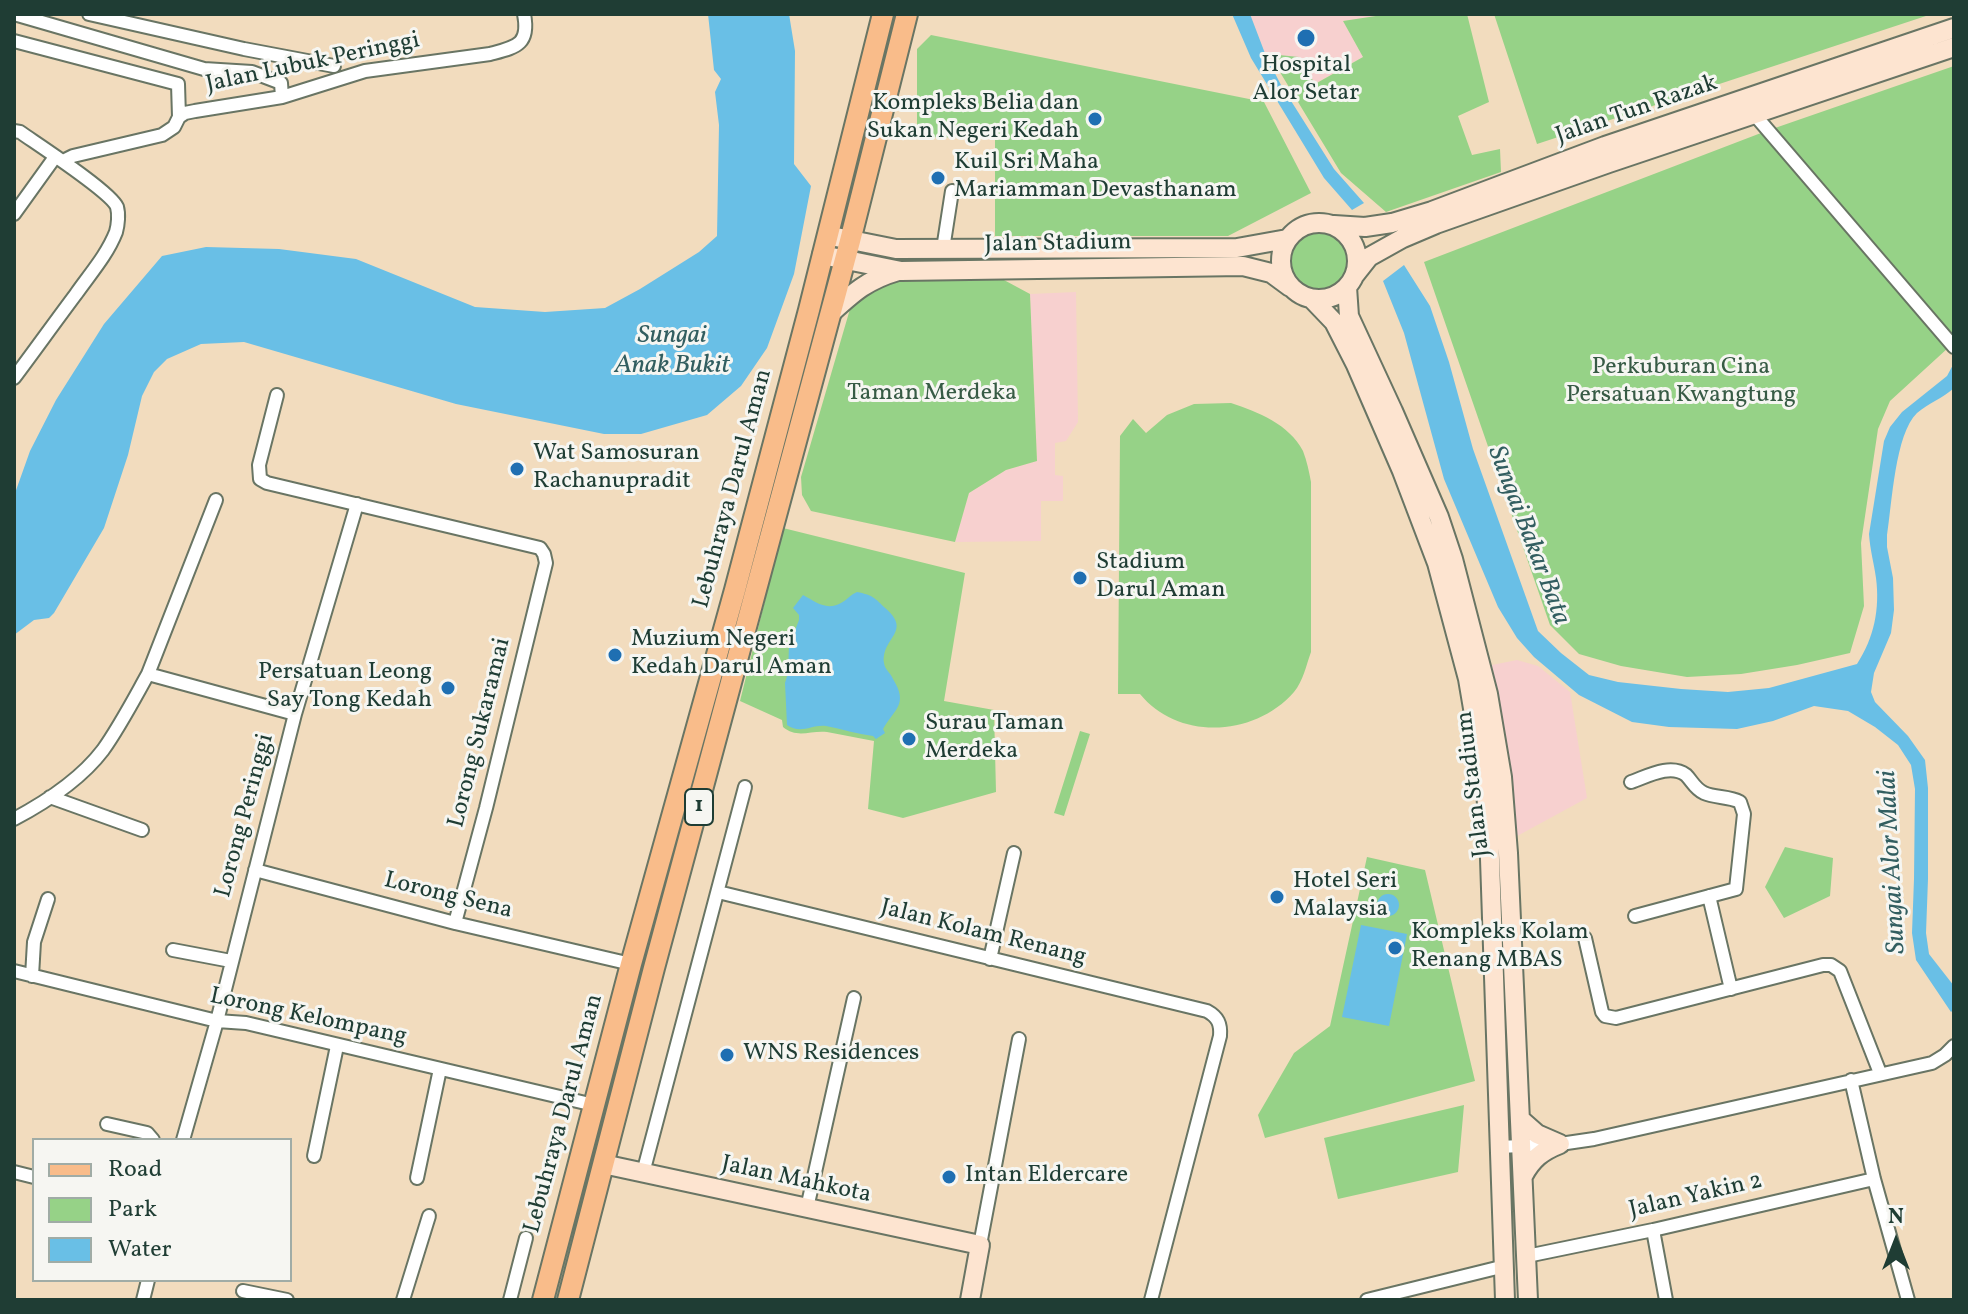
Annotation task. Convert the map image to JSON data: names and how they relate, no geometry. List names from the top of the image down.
{
  "streets": {
    "main road": [
      "Jalan Tun Razak",
      "Jalan Stadium",
      "Lebuhraya Darul Aman",
      "1",
      "Jalan Mahkota"
    ],
    "street": [
      "Jalan Lubuk Peringgi",
      "Lorong Sukaramai",
      "Lorong Peringgi",
      "Lorong Sena",
      "Jalan Kolam Renang",
      "Lorong Kelompang",
      "Jalan Yakin 2"
    ]
  },
  "crossings": [
    ["Jalan Tun Razak", "Jalan Stadium"],
    ["Jalan Stadium", "Lebuhraya Darul Aman"],
    ["Jalan Stadium", "Jalan Yakin 2"],
    ["Lebuhraya Darul Aman", "Lorong Sena"],
    ["Lebuhraya Darul Aman", "Lorong Kelompang"],
    ["Lebuhraya Darul Aman", "Jalan Mahkota"],
    ["Lorong Sukaramai", "Lorong Peringgi"],
    ["Lorong Sukaramai", "Lorong Sena"],
    ["Lorong Peringgi", "Lorong Sena"],
    ["Lorong Peringgi", "Lorong Kelompang"]
  ],
  "water": ["Sungai Anak Bukit", "Sungai Bakar Bata", "Sungai Alor Malai"],
  "parks": ["Perkuburan Cina Persatuan Kwangtung", "Taman Merdeka"],
  "places": [
    "Hospital Alor Setar",
    "Kompleks Belia dan Sukan Negeri Kedah",
    "Kuil Sri Maha Mariamman Devasthanam",
    "Wat Samosuran Rachanupradit",
    "Stadium Darul Aman",
    "Muzium Negeri Kedah Darul Aman",
    "Persatuan Leong Say Tong Kedah",
    "Surau Taman Merdeka",
    "Hotel Seri Malaysia",
    "Kompleks Kolam Renang MBAS",
    "WNS Residences",
    "Intan Eldercare"
  ],
  "legend": ["Road", "Park", "Water"],
  "north": "top"
}
